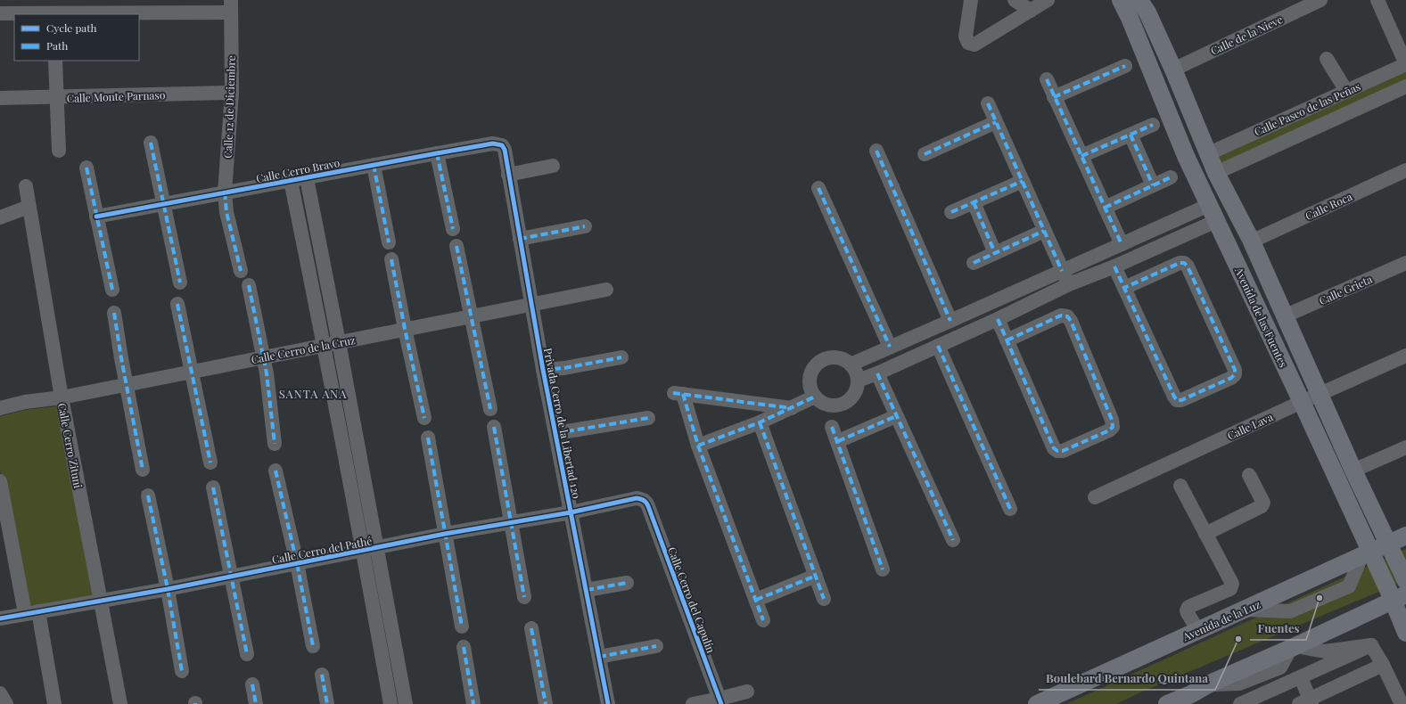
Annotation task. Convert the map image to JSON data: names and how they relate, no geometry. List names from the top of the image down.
{
  "streets": {
    "main road": ["Avenida de las Fuentes", "Avenida de la Luz"],
    "street": [
      "Calle de la Nieve",
      "Calle Monte Parnaso",
      "Calle 12 de Diciembre",
      "Calle Paseo de las Peñas",
      "Calle Cerro Bravo",
      "Calle Roca",
      "Calle Grieta",
      "Calle Cerro de la Cruz",
      "Privada Cerro de la Libertad 120",
      "Calle Lava",
      "Calle Cerro Zituni",
      "Calle Cerro del Pathé",
      "Calle Cerro del Capulín"
    ]
  },
  "crossings": [
    ["Calle de la Nieve", "Avenida de las Fuentes"],
    ["Calle Monte Parnaso", "Calle 12 de Diciembre"],
    ["Calle 12 de Diciembre", "Calle Cerro Bravo"],
    ["Calle Paseo de las Peñas", "Avenida de las Fuentes"],
    ["Calle Cerro Bravo", "Privada Cerro de la Libertad 120"],
    ["Calle Roca", "Avenida de las Fuentes"],
    ["Calle Grieta", "Avenida de las Fuentes"],
    ["Avenida de las Fuentes", "Calle Lava"],
    ["Avenida de las Fuentes", "Avenida de la Luz"],
    ["Calle Cerro de la Cruz", "Privada Cerro de la Libertad 120"],
    ["Calle Cerro de la Cruz", "Calle Cerro Zituni"],
    ["Privada Cerro de la Libertad 120", "Calle Cerro del Pathé"],
    ["Calle Cerro Zituni", "Calle Cerro del Pathé"],
    ["Calle Cerro del Pathé", "Calle Cerro del Capulín"]
  ],
  "districts": ["SANTA ANA"],
  "places": ["Fuentes", "Boulebard Bernardo Quintana"],
  "legend": ["Cycle path", "Path"]
}
